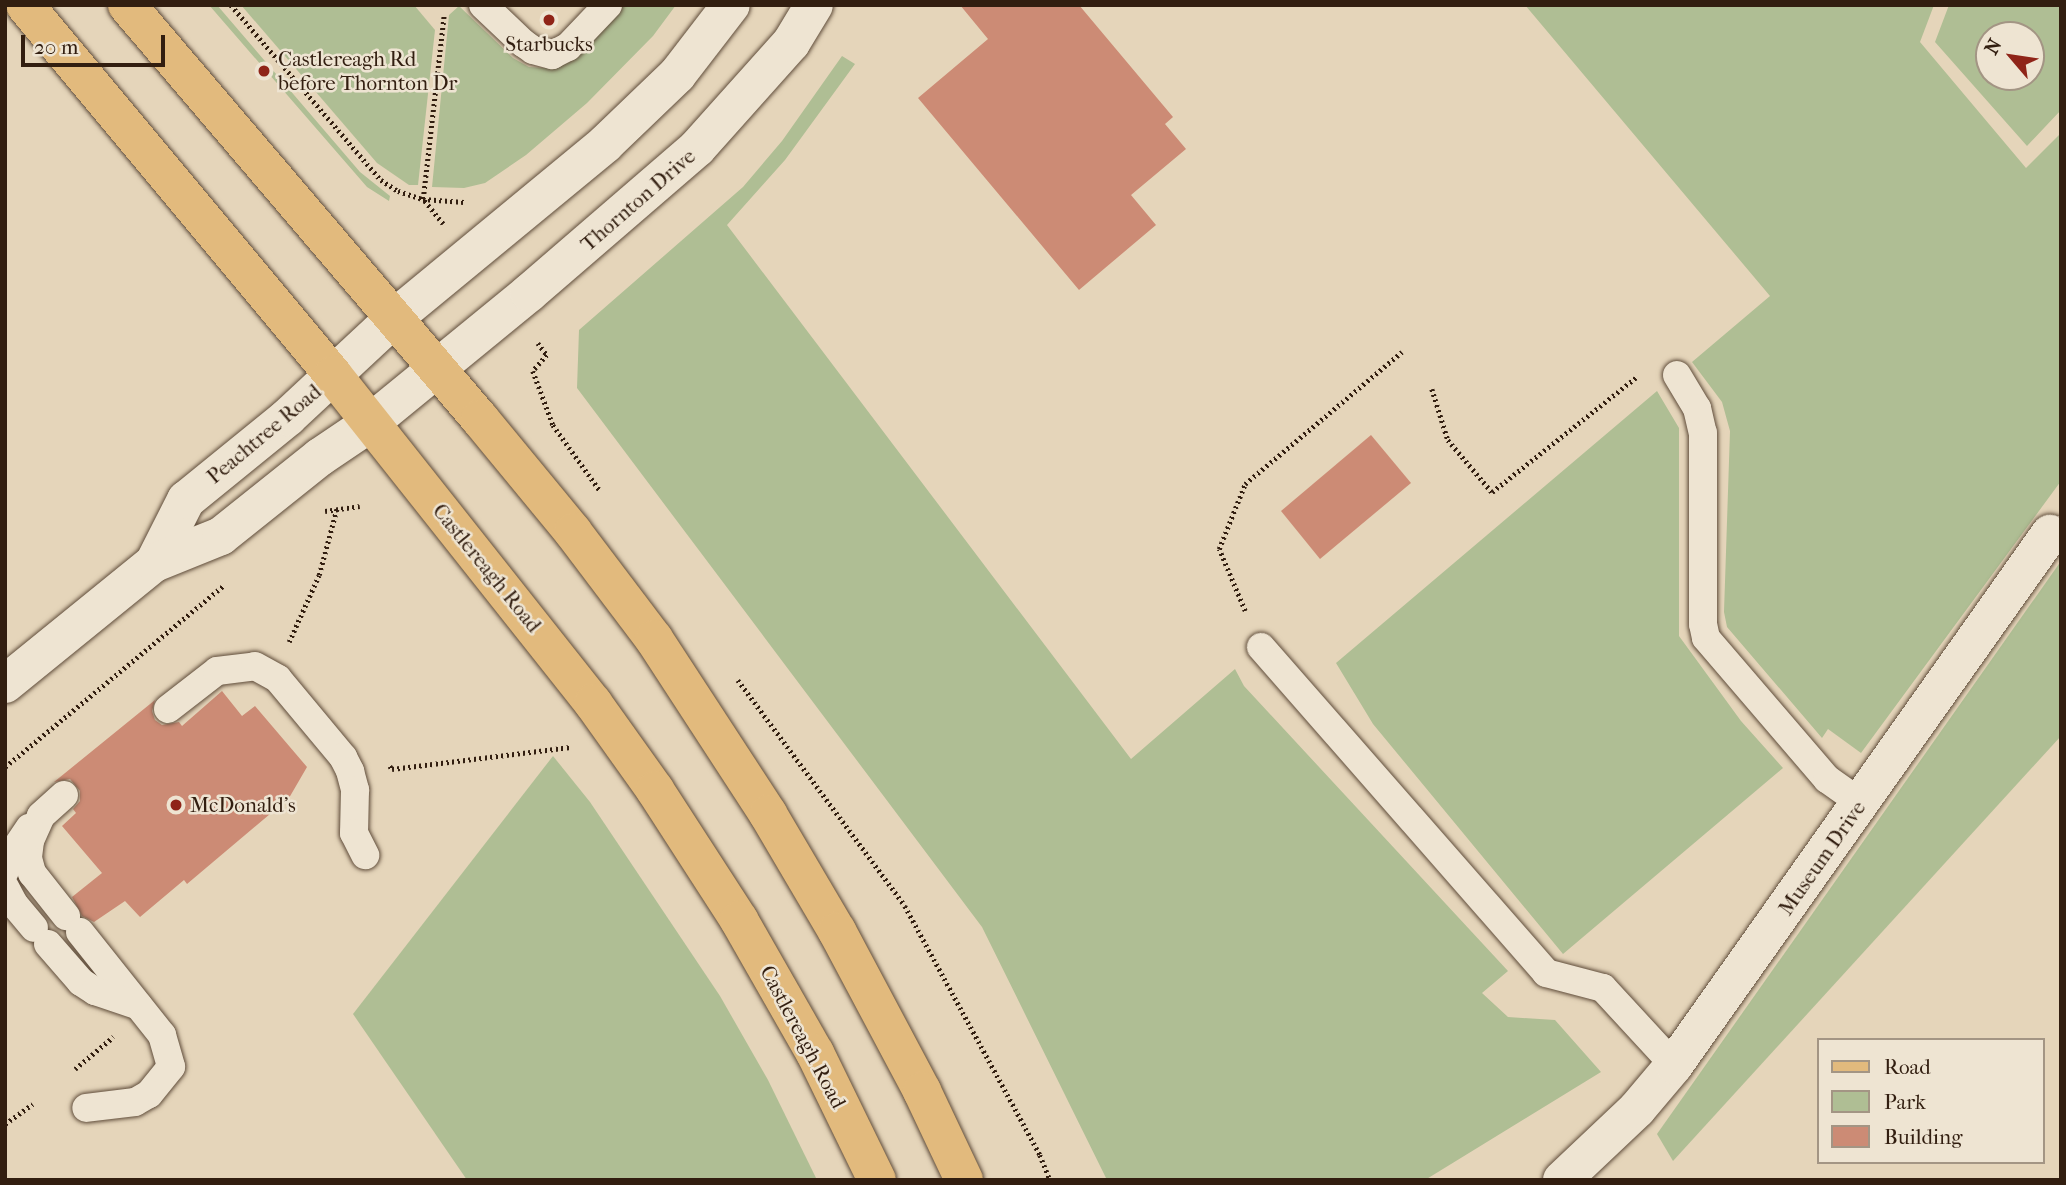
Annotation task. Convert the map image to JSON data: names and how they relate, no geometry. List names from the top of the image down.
{
  "streets": {
    "main road": ["Castlereagh Road"],
    "street": ["Thornton Drive", "Peachtree Road", "Museum Drive"]
  },
  "crossings": [
    ["Thornton Drive", "Peachtree Road"],
    ["Peachtree Road", "Castlereagh Road"]
  ],
  "places": ["Starbucks", "Castlereagh Rd before Thornton Dr", "McDonald's"],
  "legend": ["Road", "Park", "Building"],
  "scale_bar": "20 m",
  "north": "top left"
}
